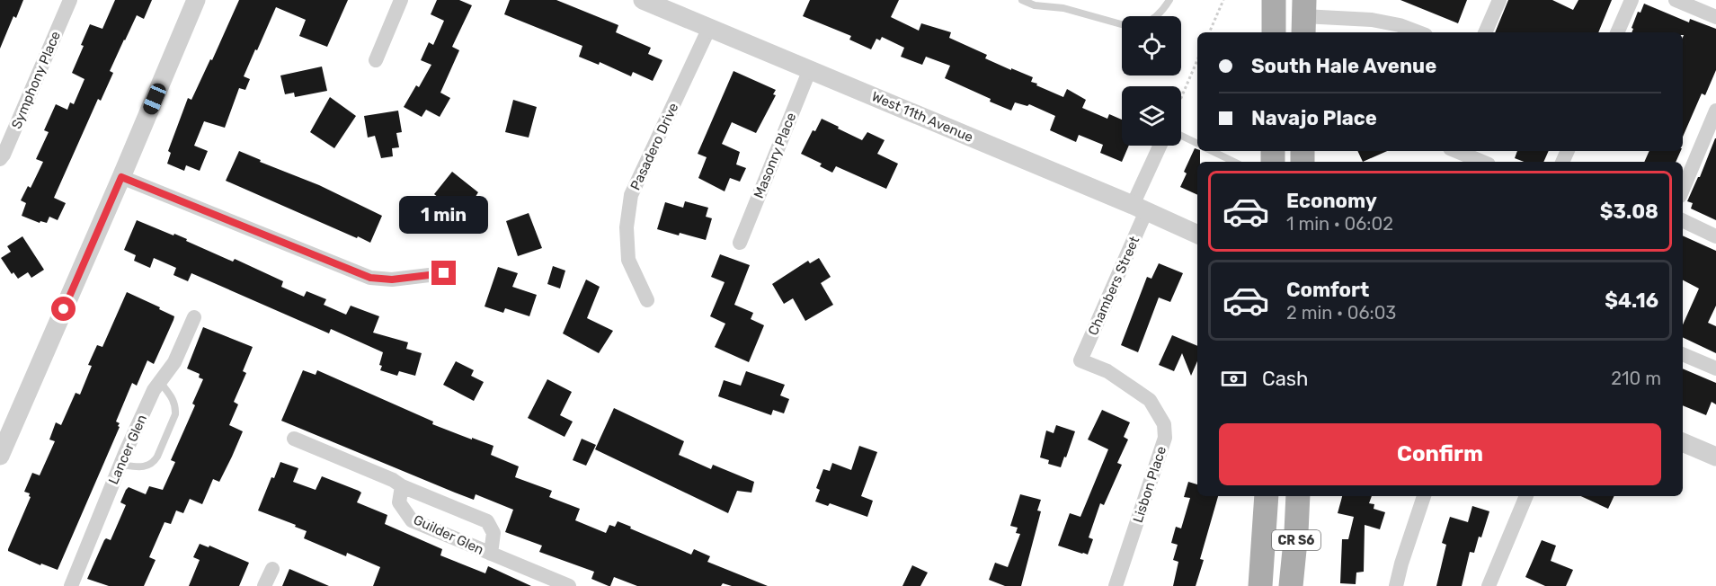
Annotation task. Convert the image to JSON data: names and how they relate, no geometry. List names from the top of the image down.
{
  "streets": {
    "main road": ["CR S6"],
    "street": [
      "Symphony Place",
      "West 11th Avenue",
      "Pasadero Drive",
      "Masonry Place",
      "Chambers Street",
      "Lancer Glen",
      "Lisbon Place",
      "Guilder Glen"
    ]
  },
  "crossings": [
    ["West 11th Avenue", "Pasadero Drive"],
    ["West 11th Avenue", "Masonry Place"],
    ["West 11th Avenue", "Chambers Street"],
    ["Chambers Street", "Lisbon Place"]
  ],
  "page": {
    "banner": ["South Hale Avenue", "Navajo Place"],
    "list": [
      {
        "name": "Economy",
        "note": "1 min · 06:02",
        "value": "$3.08"
      },
      {
        "name": "Comfort",
        "note": "2 min · 06:03",
        "value": "$4.16"
      }
    ],
    "bubble": "1 min",
    "pay": ["Cash", "210 m"],
    "buttons": "Confirm"
  }
}
